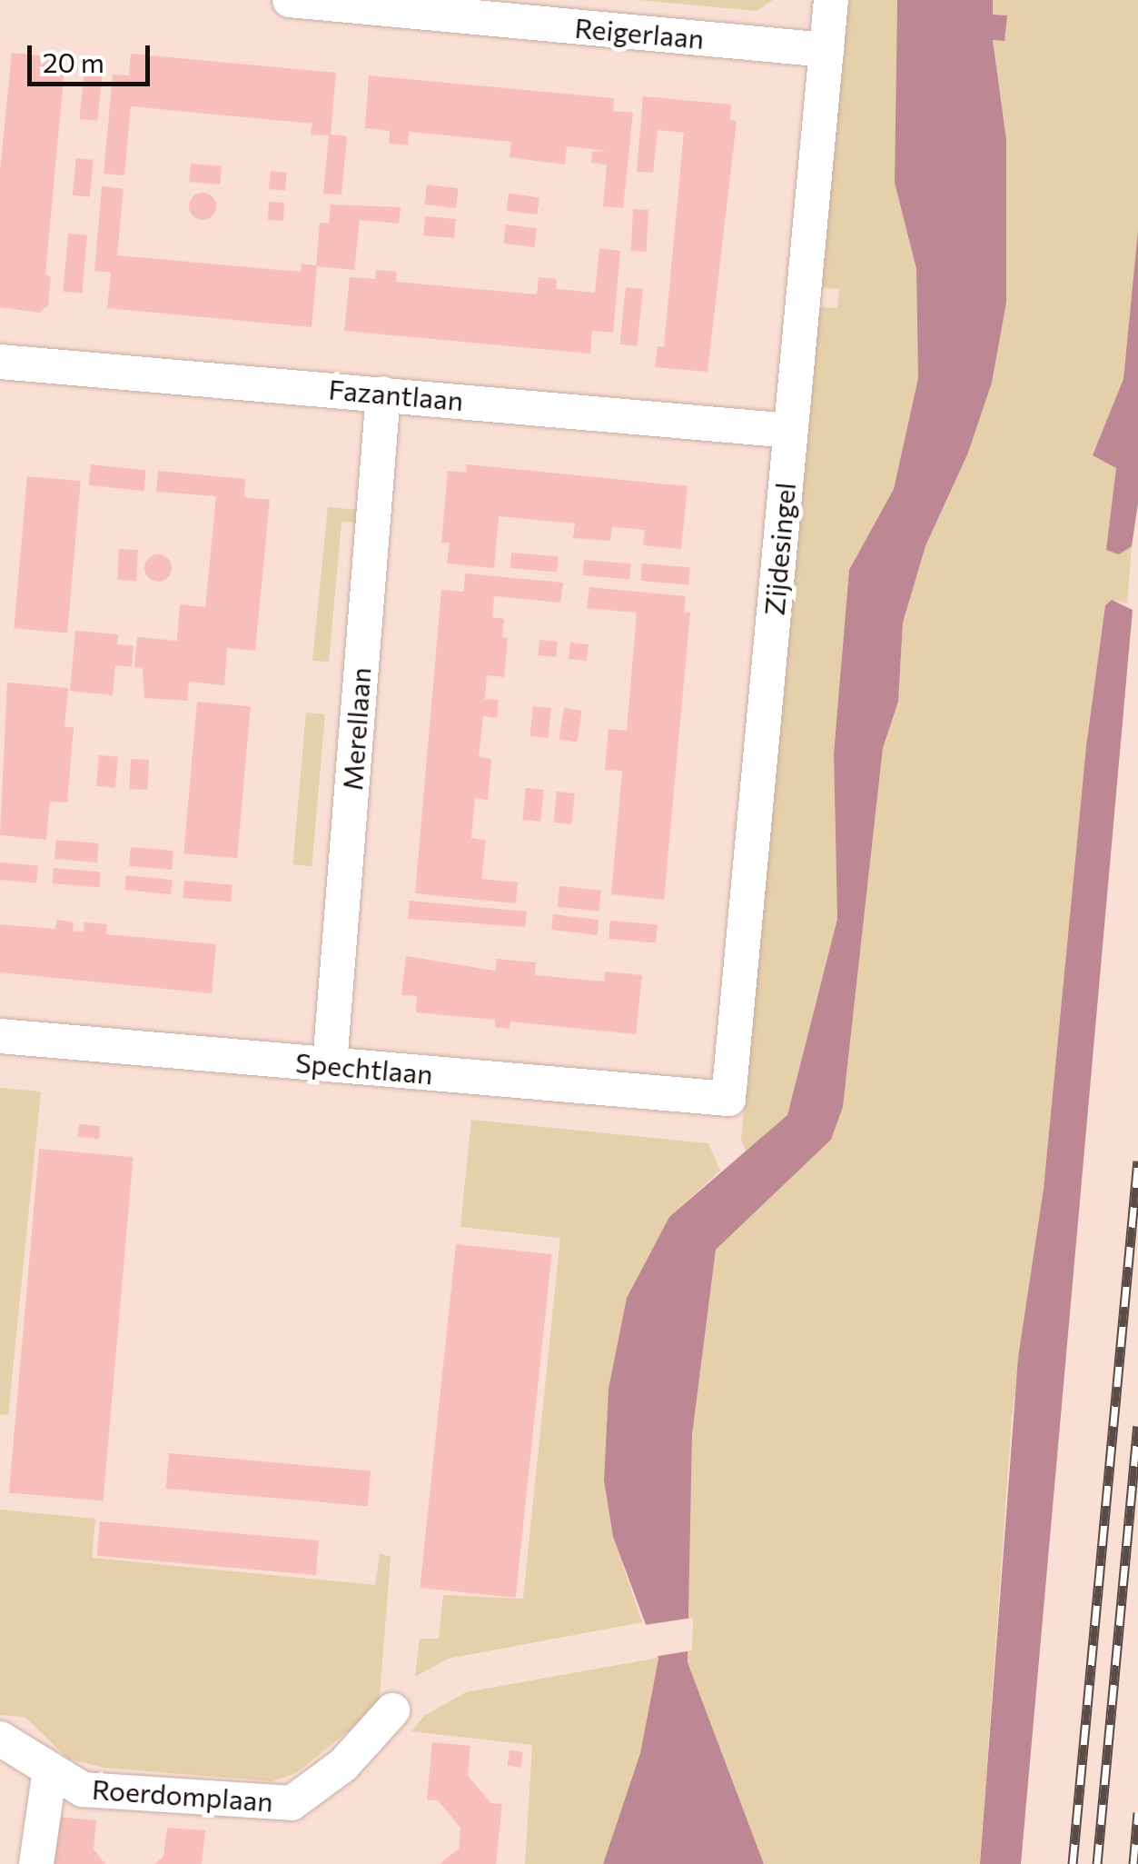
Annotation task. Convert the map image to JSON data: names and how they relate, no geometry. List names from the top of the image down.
{
  "streets": {
    "street": [
      "Reigerlaan",
      "Fazantlaan",
      "Zijdesingel",
      "Merellaan",
      "Spechtlaan",
      "Roerdomplaan"
    ]
  },
  "crossings": [
    ["Reigerlaan", "Zijdesingel"],
    ["Fazantlaan", "Zijdesingel"],
    ["Fazantlaan", "Merellaan"],
    ["Zijdesingel", "Spechtlaan"],
    ["Merellaan", "Spechtlaan"]
  ],
  "scale_bar": "20 m"
}
